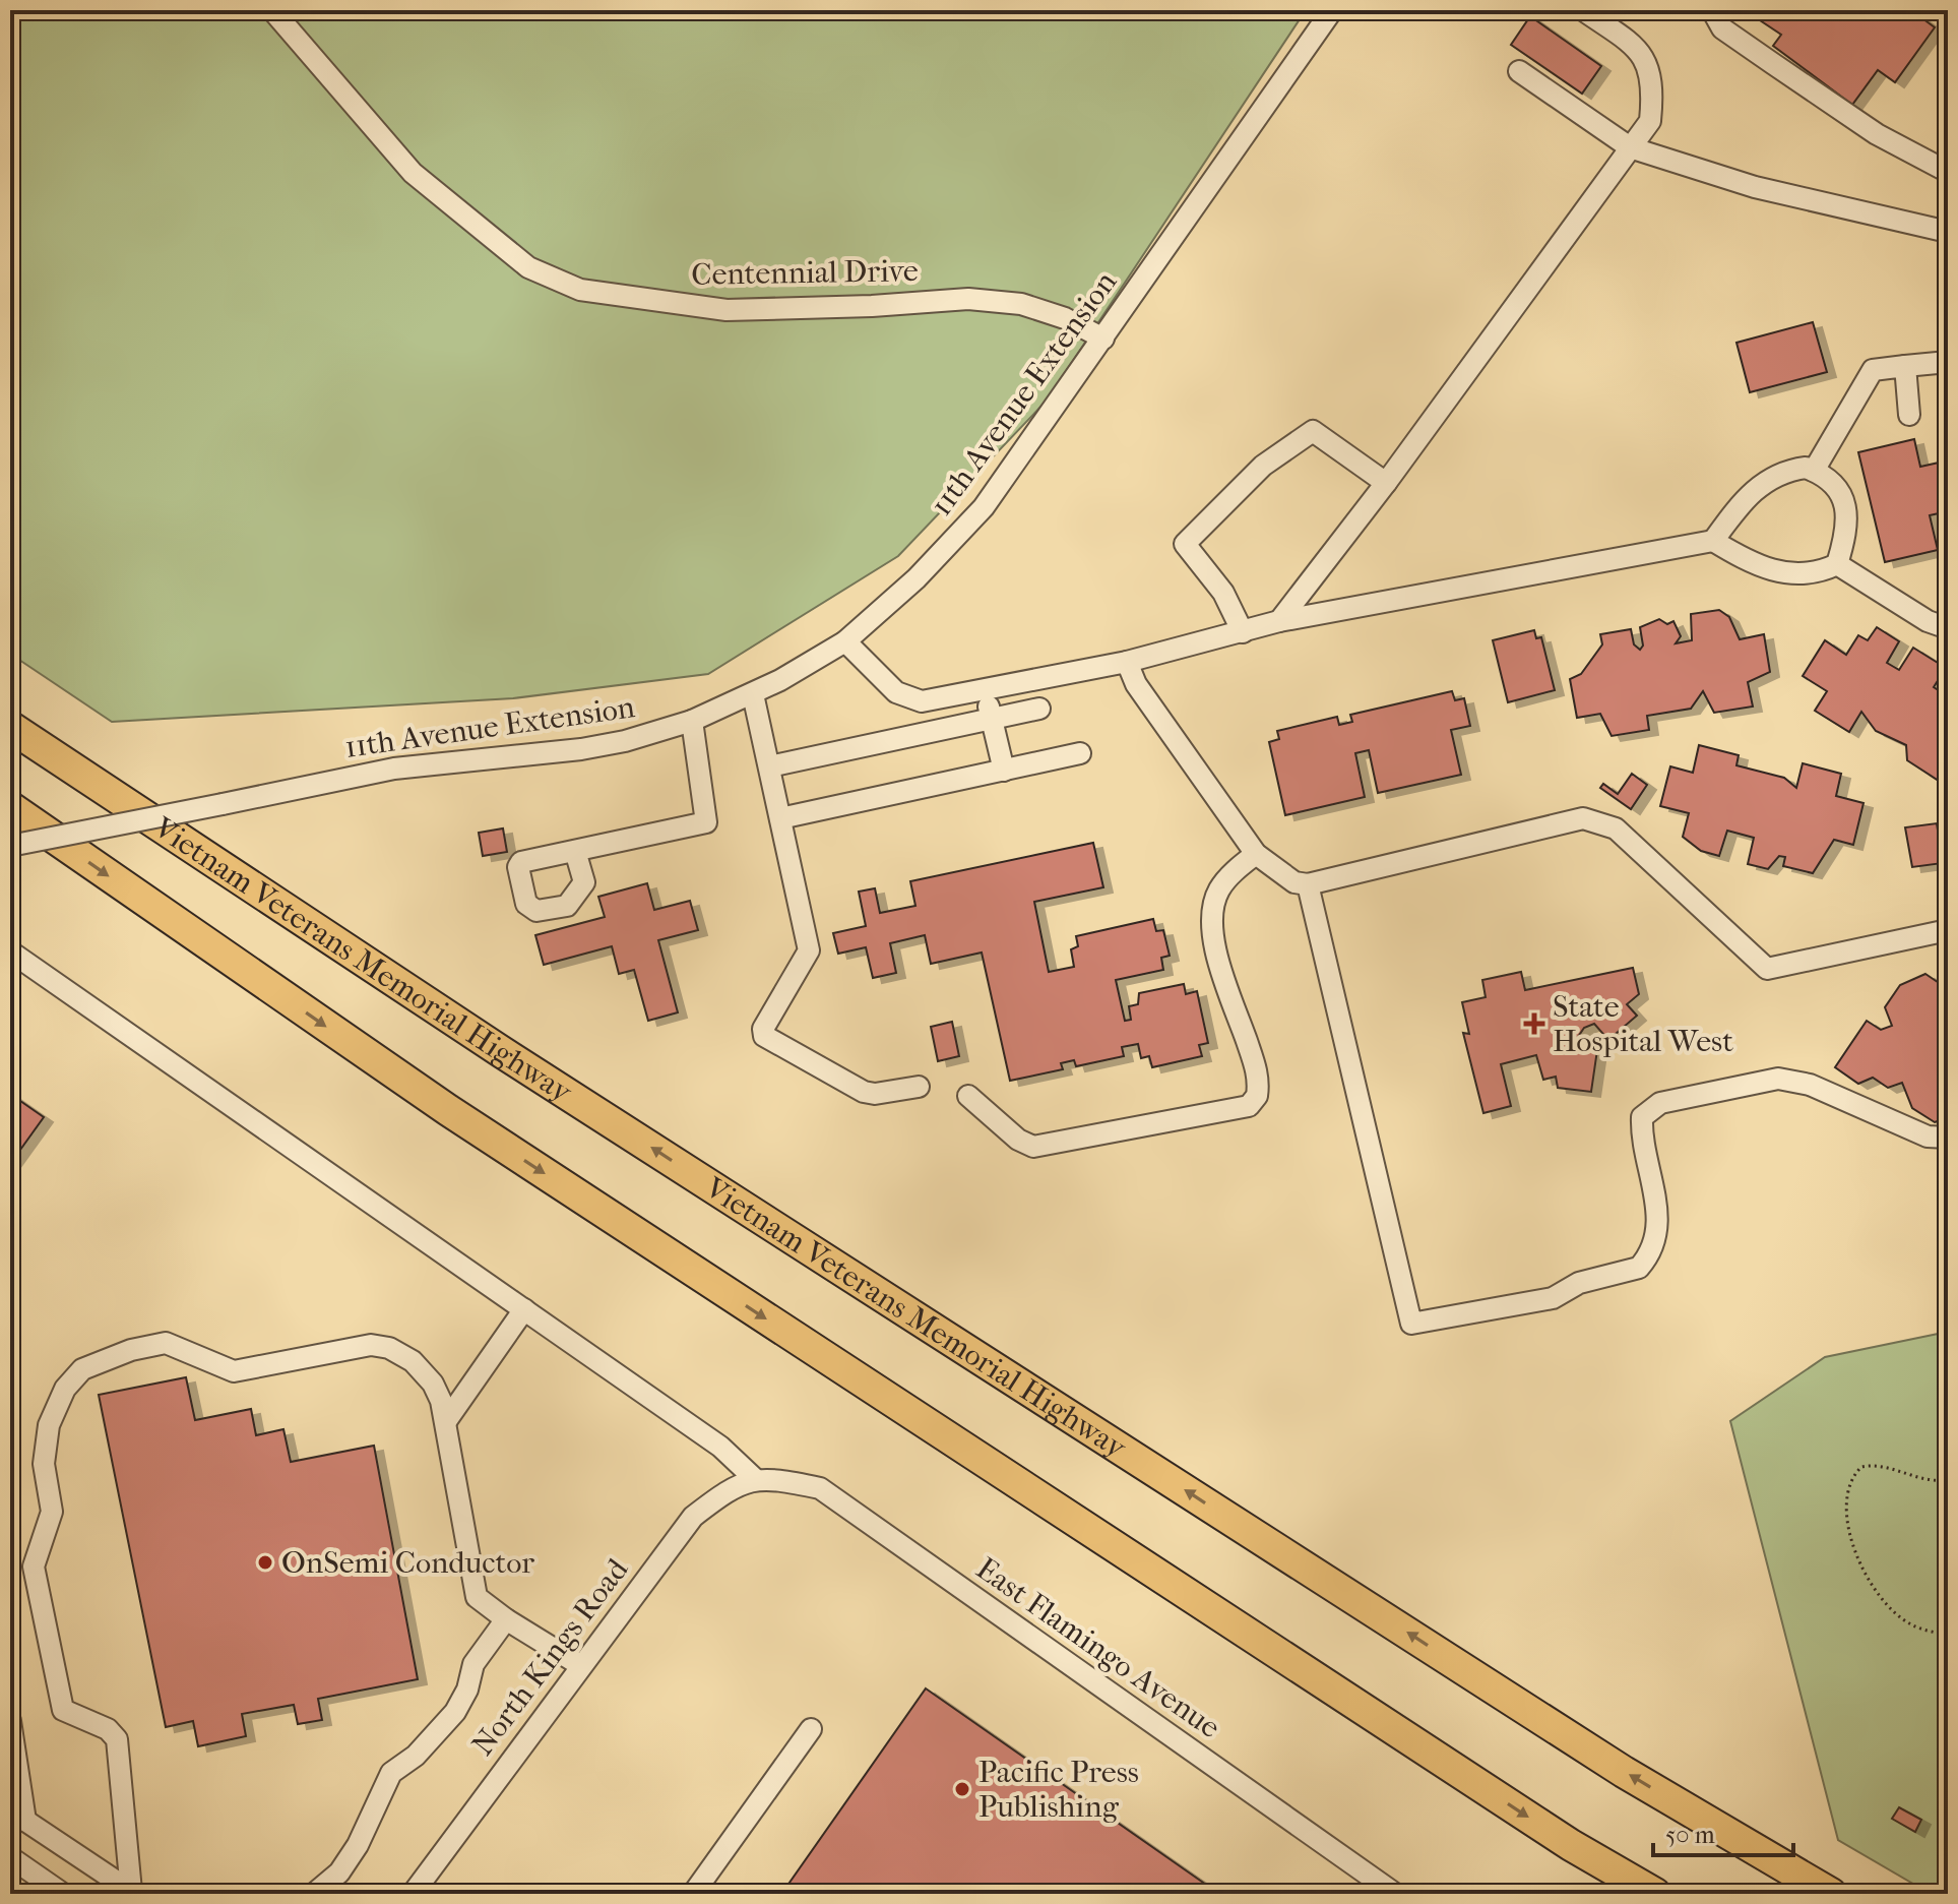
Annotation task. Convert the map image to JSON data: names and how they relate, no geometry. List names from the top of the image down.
{
  "streets": {
    "highway": ["Vietnam Veterans Memorial Highway"],
    "street": [
      "Centennial Drive",
      "11th Avenue Extension",
      "East Flamingo Avenue",
      "North Kings Road"
    ]
  },
  "crossings": [
    ["Centennial Drive", "11th Avenue Extension"],
    ["East Flamingo Avenue", "North Kings Road"]
  ],
  "places": {
    "health": ["State Hospital West"],
    "other": ["OnSemi Conductor", "Pacific Press Publishing"]
  },
  "scale_bar": "50 m"
}
